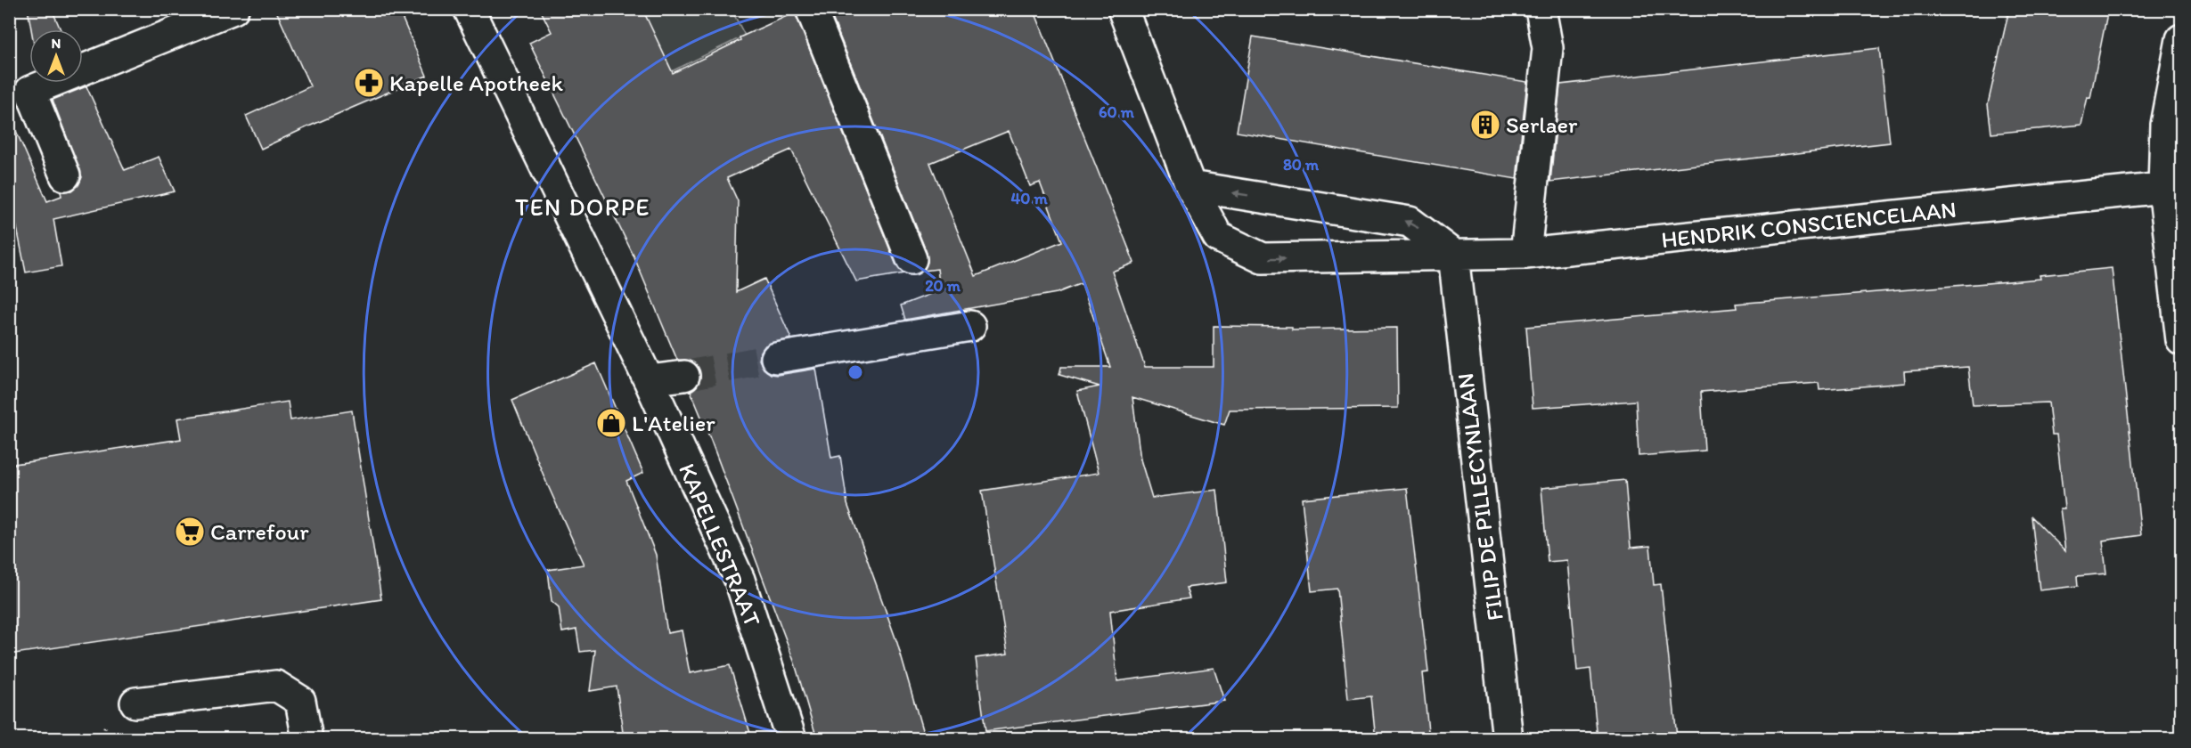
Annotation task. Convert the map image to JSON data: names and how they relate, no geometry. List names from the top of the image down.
{
  "streets": {
    "street": ["HENDRIK CONSCIENCELAAN", "FILIP DE PILLECYNLAAN", "KAPELLESTRAAT"]
  },
  "crossings": [
    ["HENDRIK CONSCIENCELAAN", "FILIP DE PILLECYNLAAN"]
  ],
  "districts": ["TEN DORPE"],
  "places": {
    "pharmacy": ["Kapelle Apotheek"],
    "building": ["Serlaer"],
    "shop": ["L'Atelier"],
    "supermarket": ["Carrefour"]
  },
  "north": "top",
  "rings": [
    "60 m",
    "80 m",
    "40 m",
    "20 m"
  ]
}
